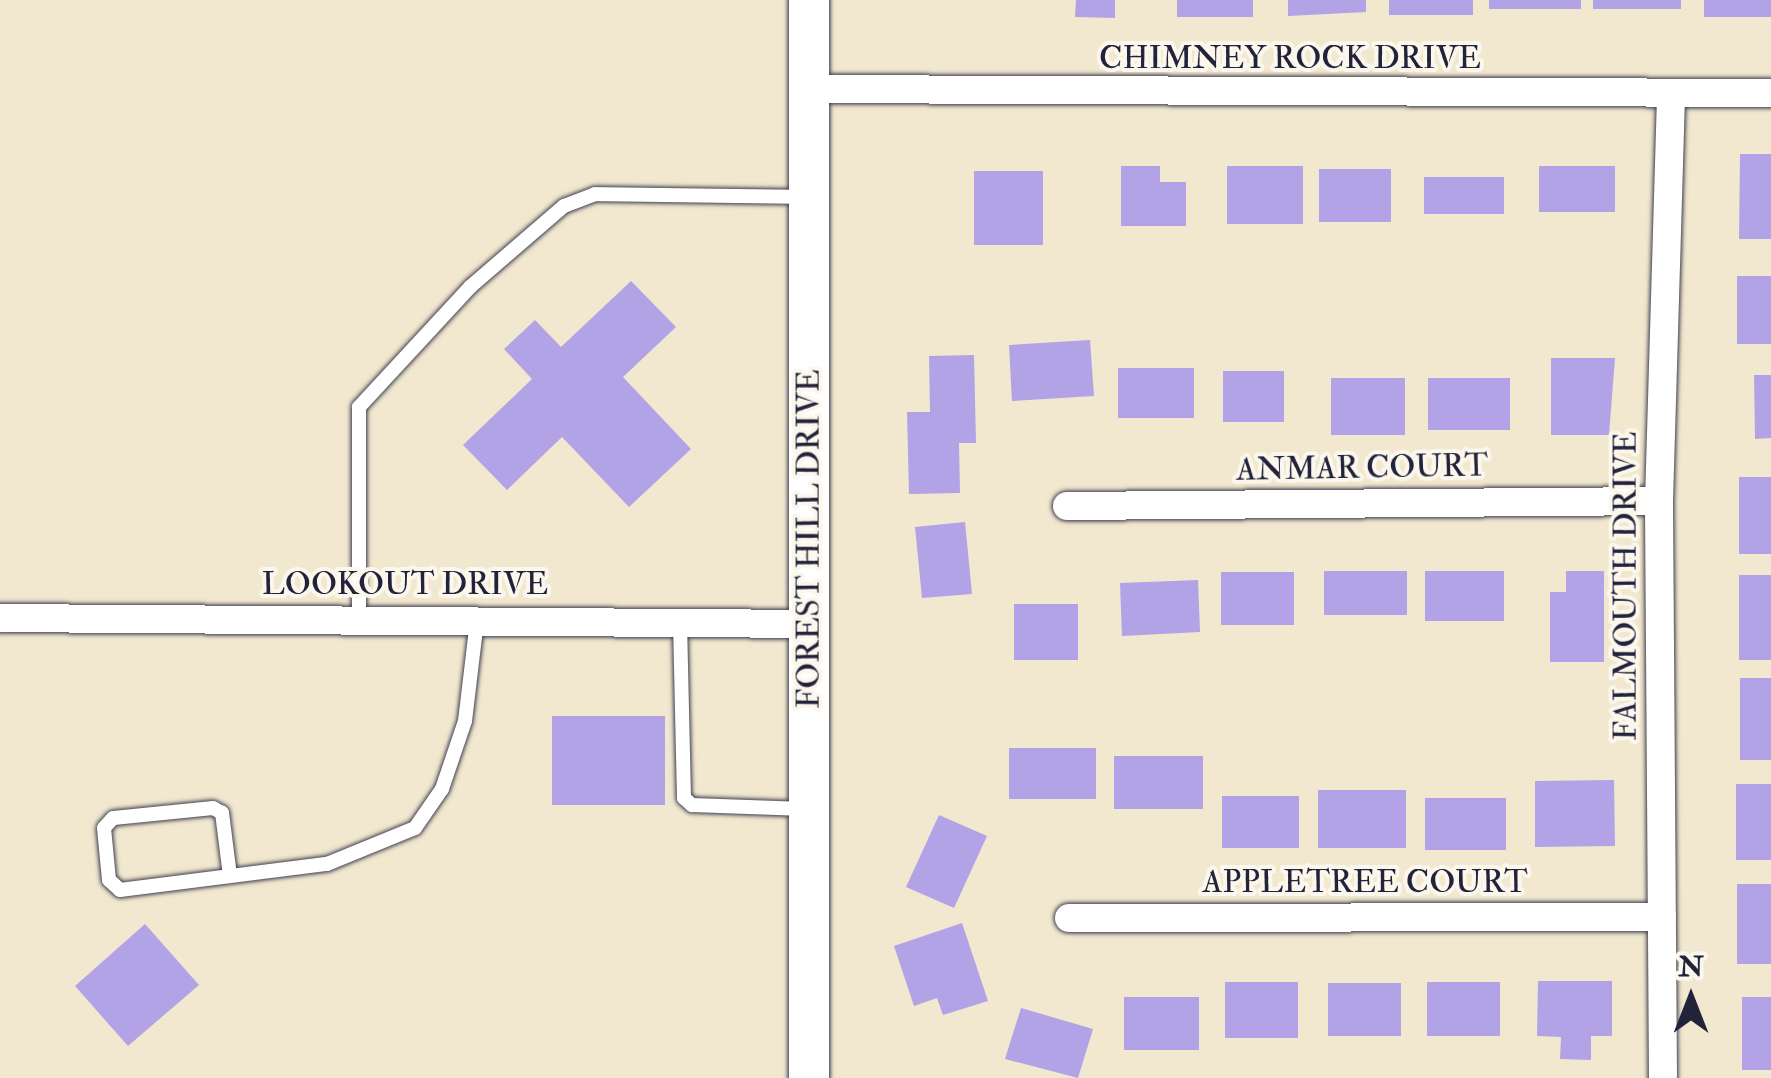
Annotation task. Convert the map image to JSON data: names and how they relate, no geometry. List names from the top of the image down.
{
  "streets": {
    "main road": ["FOREST HILL DRIVE"],
    "street": [
      "CHIMNEY ROCK DRIVE",
      "ANMAR COURT",
      "LOOKOUT DRIVE",
      "FALMOUTH DRIVE",
      "APPLETREE COURT"
    ]
  },
  "crossings": [
    ["CHIMNEY ROCK DRIVE", "FOREST HILL DRIVE"],
    ["CHIMNEY ROCK DRIVE", "FALMOUTH DRIVE"],
    ["ANMAR COURT", "FALMOUTH DRIVE"],
    ["FOREST HILL DRIVE", "LOOKOUT DRIVE"],
    ["FALMOUTH DRIVE", "APPLETREE COURT"]
  ],
  "north": "top"
}
